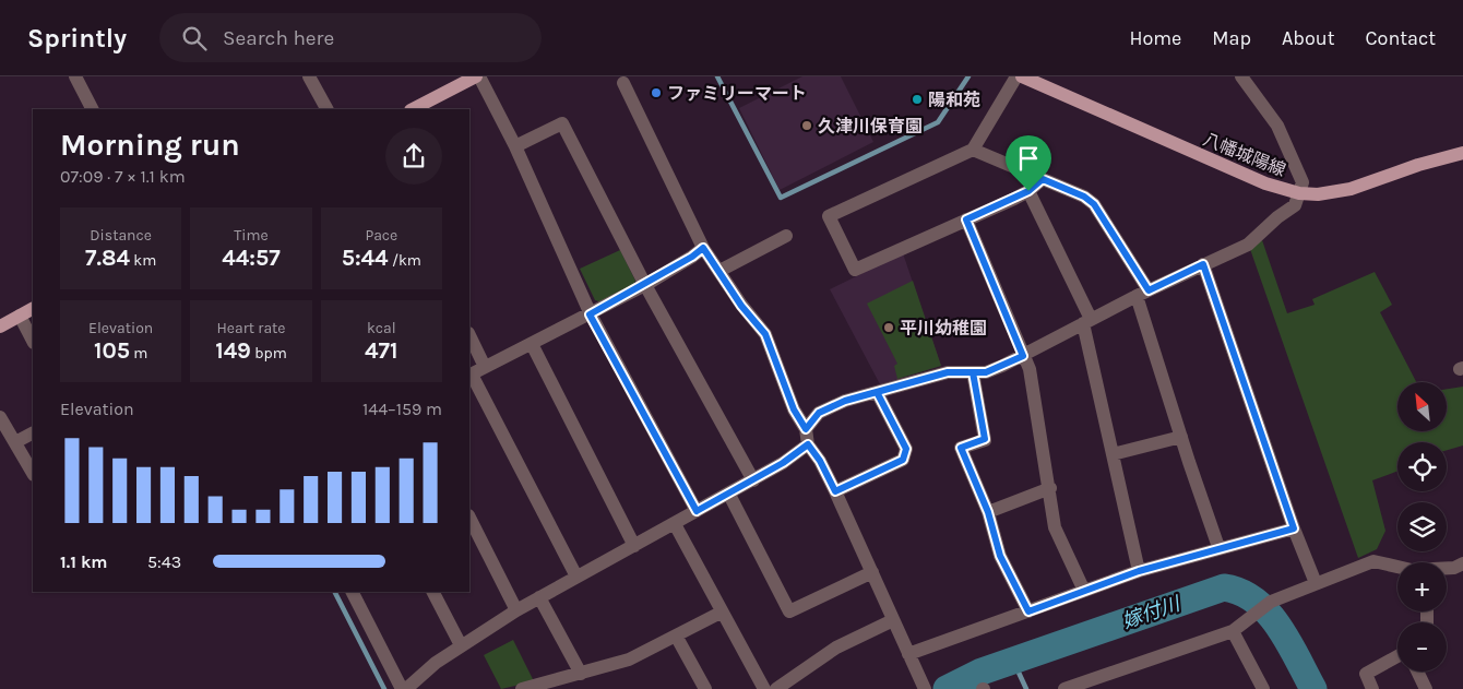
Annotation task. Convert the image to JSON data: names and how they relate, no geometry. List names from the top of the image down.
{
  "streets": {
    "main road": ["八幡城陽線"]
  },
  "water": ["嫁付川"],
  "places": [
    "ファミリーマート",
    "陽和苑",
    "久津川保育園",
    "平川幼稚園"
  ],
  "north": "top left",
  "page": {
    "header": "Sprintly",
    "search": "Search here",
    "nav": [
      "Home",
      "Map",
      "About",
      "Contact"
    ],
    "heading": ["Morning run", "07:09 · 7 × 1.1 km"],
    "stats": [
      ["Distance", "7.84 km"],
      ["Time", "44:57"],
      ["Pace", "5:44 /km"],
      ["Elevation", "105 m"],
      ["Heart rate", "149 bpm"],
      ["kcal", "471"]
    ],
    "map_buttons": ["+", "−"],
    "chart": ["Elevation", "144–159 m"],
    "list": [
      {
        "name": "1.1 km",
        "note": "5:43"
      }
    ]
  }
}
